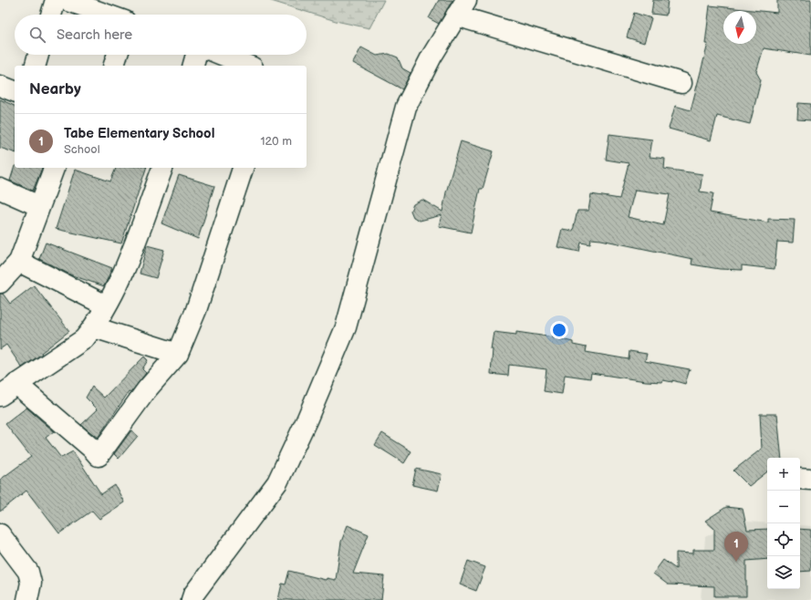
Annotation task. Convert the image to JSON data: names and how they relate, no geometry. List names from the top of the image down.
{
  "north": "bottom",
  "page": {
    "search": "Search here",
    "heading": "Nearby",
    "list": [
      {
        "mark": "1",
        "name": "Tabe Elementary School",
        "note": "School",
        "value": "120 m"
      }
    ],
    "map_buttons": ["+", "−"],
    "pins": "1"
  }
}
